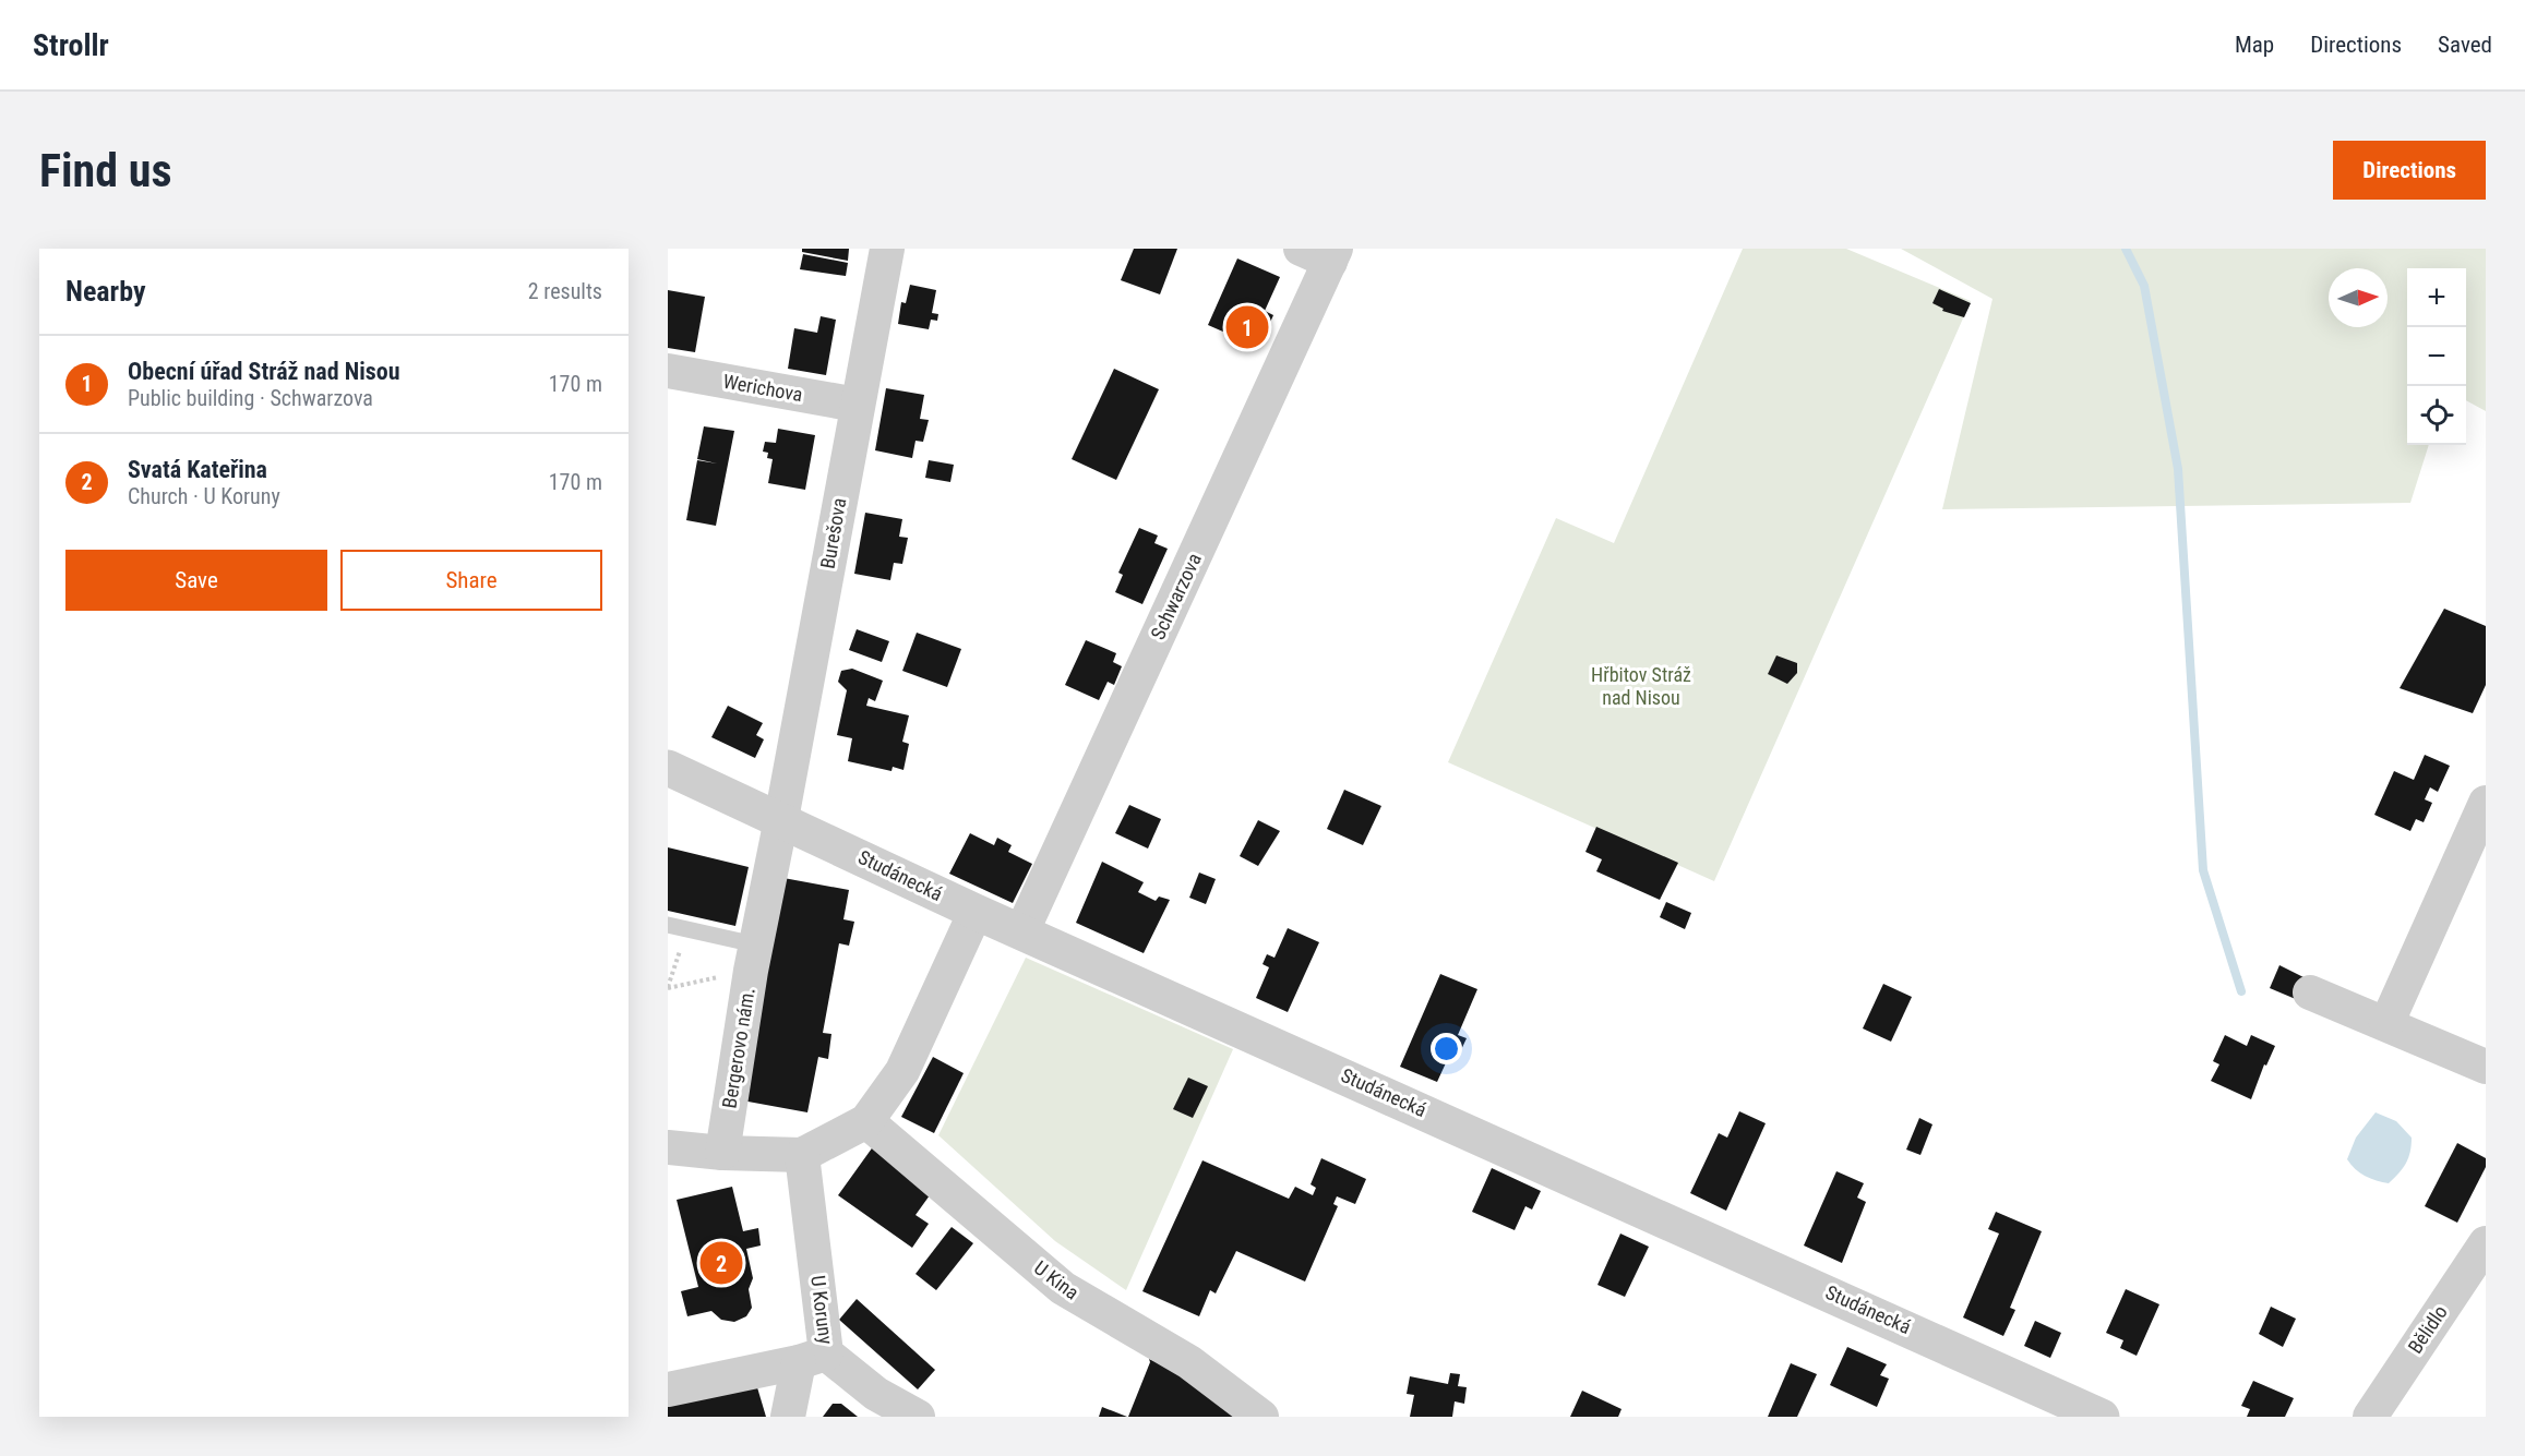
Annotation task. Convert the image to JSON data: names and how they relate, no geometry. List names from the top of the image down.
{
  "streets": {
    "street": [
      "Werichova",
      "Burešova",
      "Schwarzova",
      "Studánecká",
      "Bergerovo nám.",
      "U Kina",
      "U Koruny",
      "Bělidlo"
    ]
  },
  "crossings": [
    ["Werichova", "Burešova"],
    ["Burešova", "Studánecká"],
    ["Burešova", "Bergerovo nám."],
    ["Schwarzova", "Studánecká"],
    ["Studánecká", "Bergerovo nám."]
  ],
  "parks": ["Hřbitov Stráž nad Nisou"],
  "north": "right",
  "page": {
    "header": "Strollr",
    "nav": ["Map", "Directions", "Saved"],
    "buttons": [
      "Directions",
      ["Save", "Share"]
    ],
    "title": "Find us",
    "heading": ["Nearby", "2 results"],
    "map_buttons": ["+", "−"],
    "pins": ["1", "2"],
    "list": [
      {
        "mark": "1",
        "name": "Obecní úřad Stráž nad Nisou",
        "note": "Public building · Schwarzova",
        "value": "170 m"
      },
      {
        "mark": "2",
        "name": "Svatá Kateřina",
        "note": "Church · U Koruny",
        "value": "170 m"
      }
    ]
  }
}
